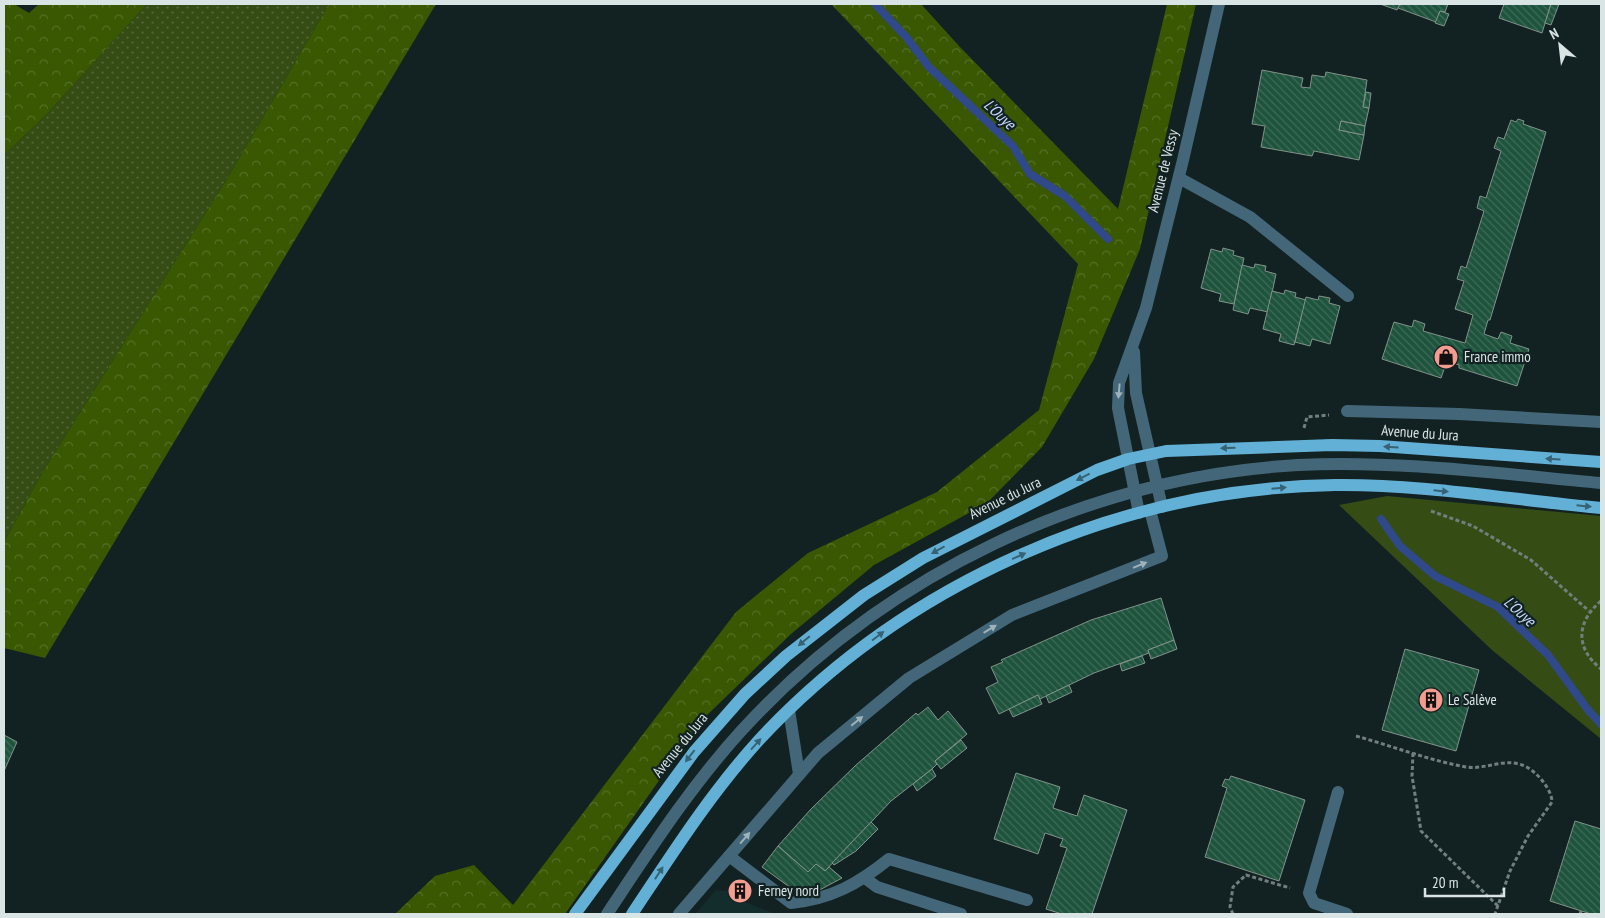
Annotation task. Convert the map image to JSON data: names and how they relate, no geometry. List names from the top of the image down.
{
  "streets": {
    "main road": ["Avenue du Jura"],
    "street": ["Avenue de Vessy"]
  },
  "crossings": [
    ["Avenue de Vessy", "Avenue du Jura"]
  ],
  "water": ["L'Ouye"],
  "places": {
    "shop": ["France immo"],
    "building": ["Le Salève", "Ferney nord"]
  },
  "scale_bar": "20 m",
  "north": "top left"
}
